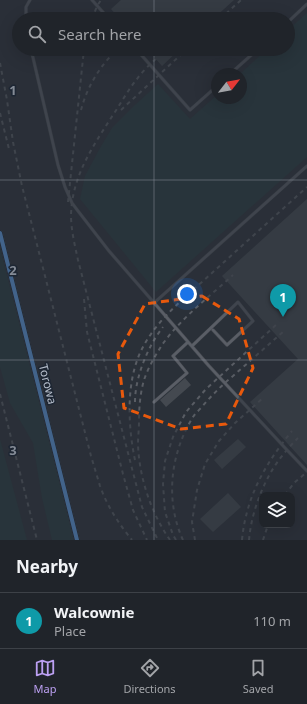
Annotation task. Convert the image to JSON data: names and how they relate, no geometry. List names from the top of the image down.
{
  "streets": {
    "street": ["Torowa"]
  },
  "north": "top right",
  "page": {
    "search": "Search here",
    "pins": "1",
    "heading": "Nearby",
    "list": [
      {
        "mark": "1",
        "name": "Walcownie",
        "note": "Place",
        "value": "110 m"
      }
    ],
    "nav": ["Map", "Directions", "Saved"]
  },
  "grid": {
    "rows": ["1", "2", "3"]
  }
}
